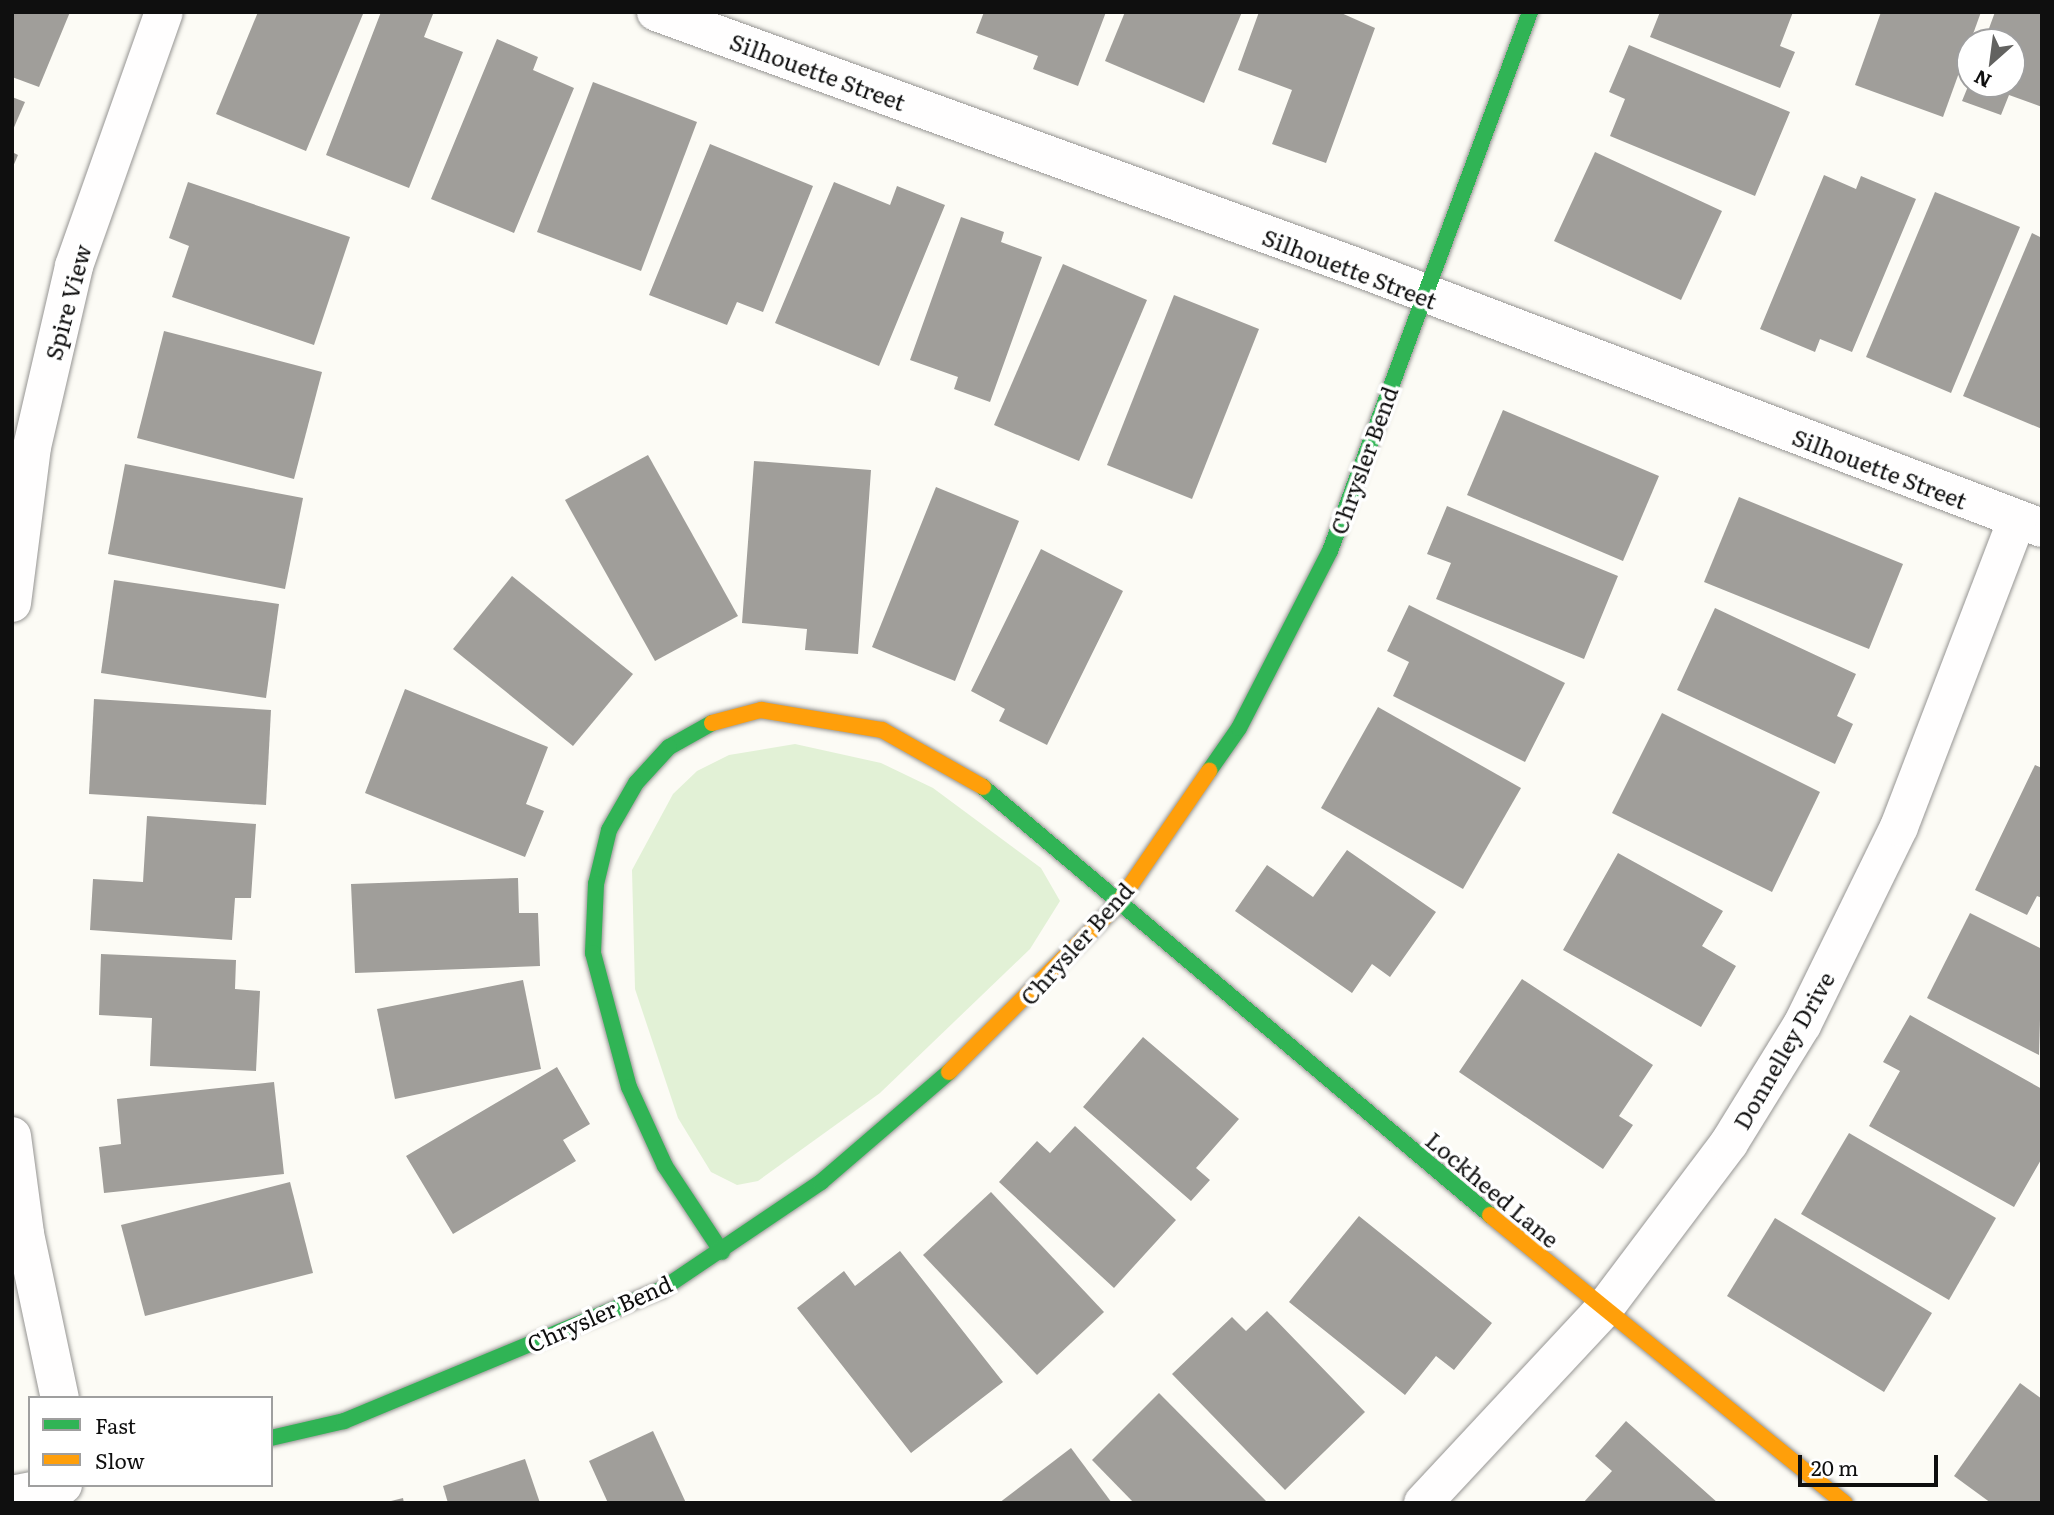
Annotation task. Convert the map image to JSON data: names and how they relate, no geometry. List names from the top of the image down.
{
  "streets": {
    "street": [
      "Silhouette Street",
      "Spire View",
      "Chrysler Bend",
      "Donnelley Drive",
      "Lockheed Lane"
    ]
  },
  "crossings": [
    ["Silhouette Street", "Chrysler Bend"],
    ["Silhouette Street", "Donnelley Drive"],
    ["Chrysler Bend", "Lockheed Lane"],
    ["Donnelley Drive", "Lockheed Lane"]
  ],
  "legend": ["Fast", "Slow"],
  "scale_bar": "20 m",
  "north": "bottom left"
}
